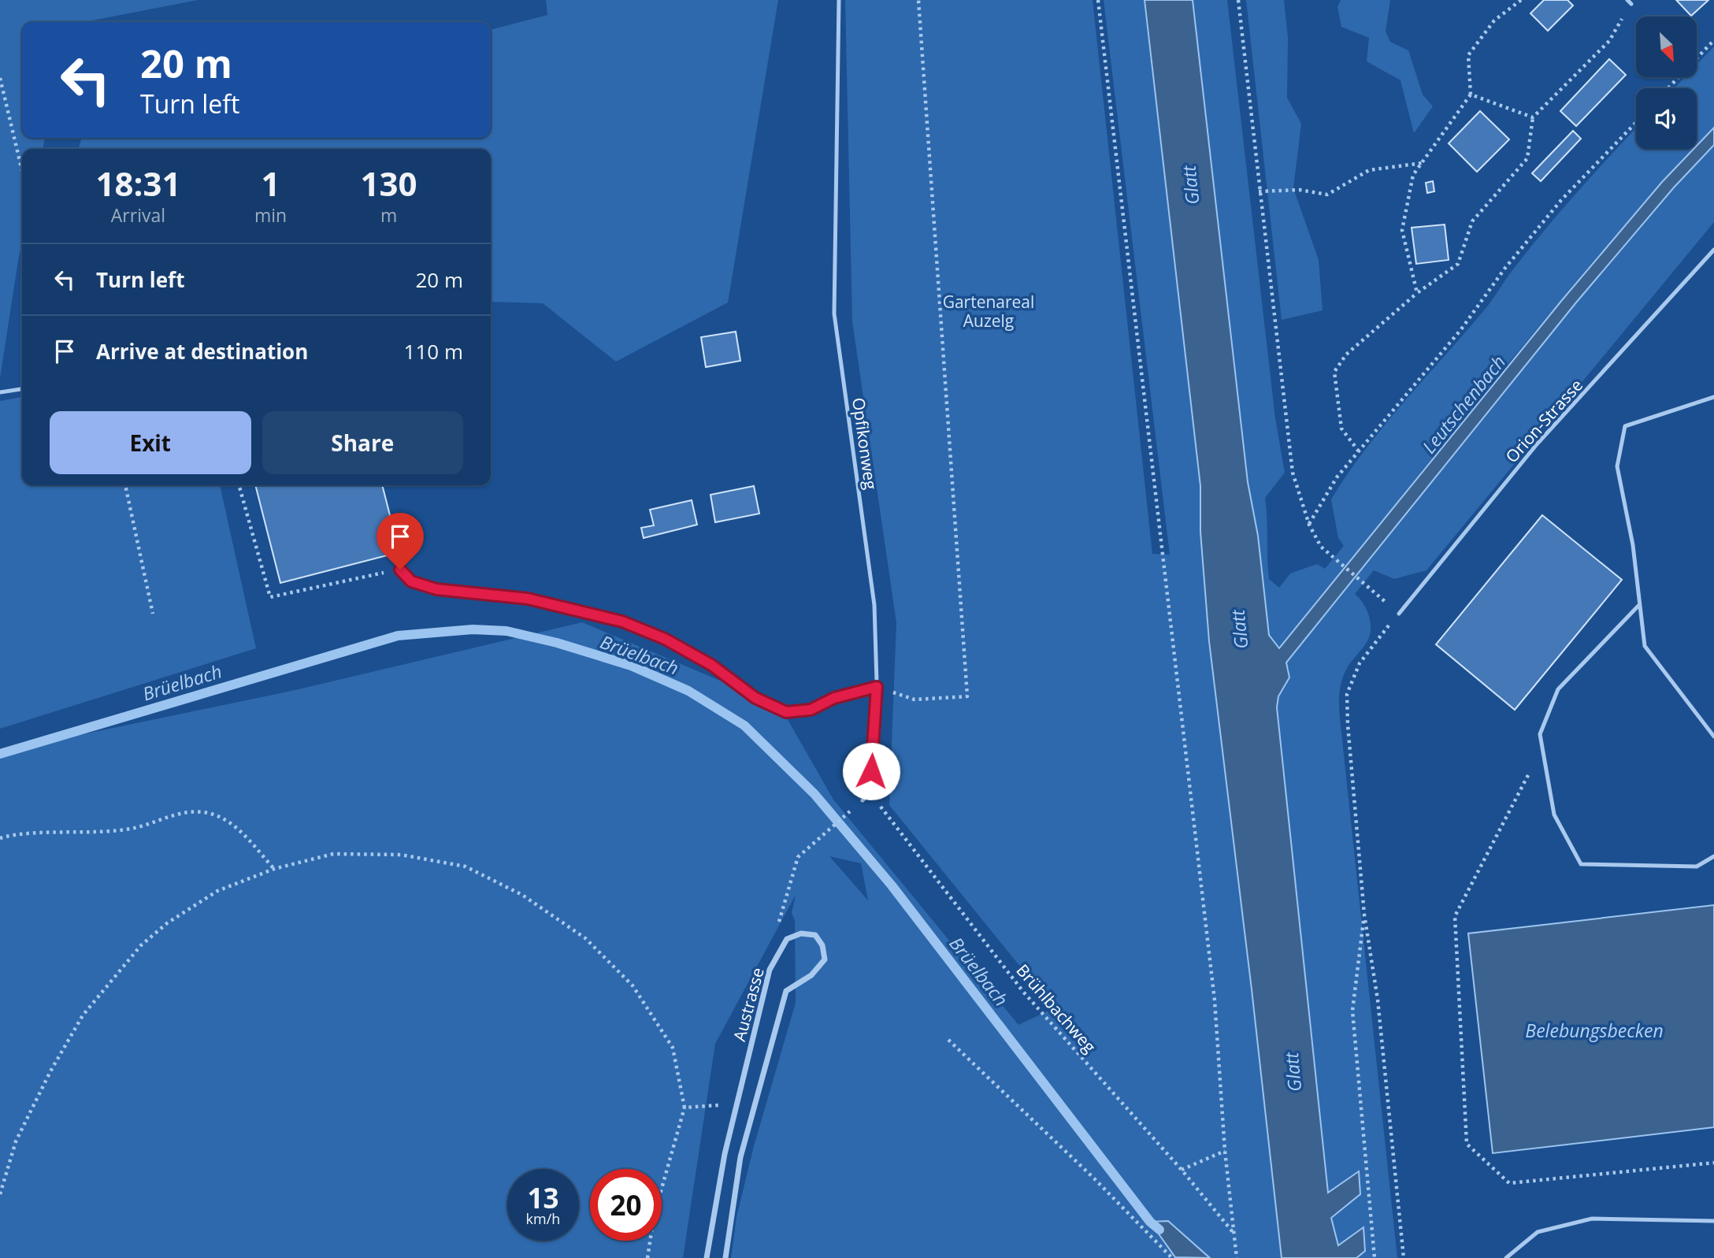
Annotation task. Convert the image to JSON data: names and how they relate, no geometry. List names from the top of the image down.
{
  "streets": {
    "street": ["Austrasse"],
    "lane": ["Orion-Strasse", "Opfikonweg"],
    "path": ["Brühlbachweg"]
  },
  "crossings": [
    ["Opfikonweg", "Brühlbachweg"]
  ],
  "water": [
    "Glatt",
    "Leutschenbach",
    "Brüelbach",
    "Belebungsbecken"
  ],
  "parks": ["Gartenareal Auzelg"],
  "north": "bottom right",
  "page": {
    "turn": ["20 m", "Turn left"],
    "eta": [
      "18:31",
      "Arrival",
      "1",
      "min",
      "130",
      "m"
    ],
    "list": [
      {
        "name": "Turn left",
        "value": "20 m"
      },
      {
        "name": "Arrive at destination",
        "value": "110 m"
      }
    ],
    "buttons": ["Exit", "Share"],
    "speed": "13 km/h",
    "limit": "20"
  }
}
